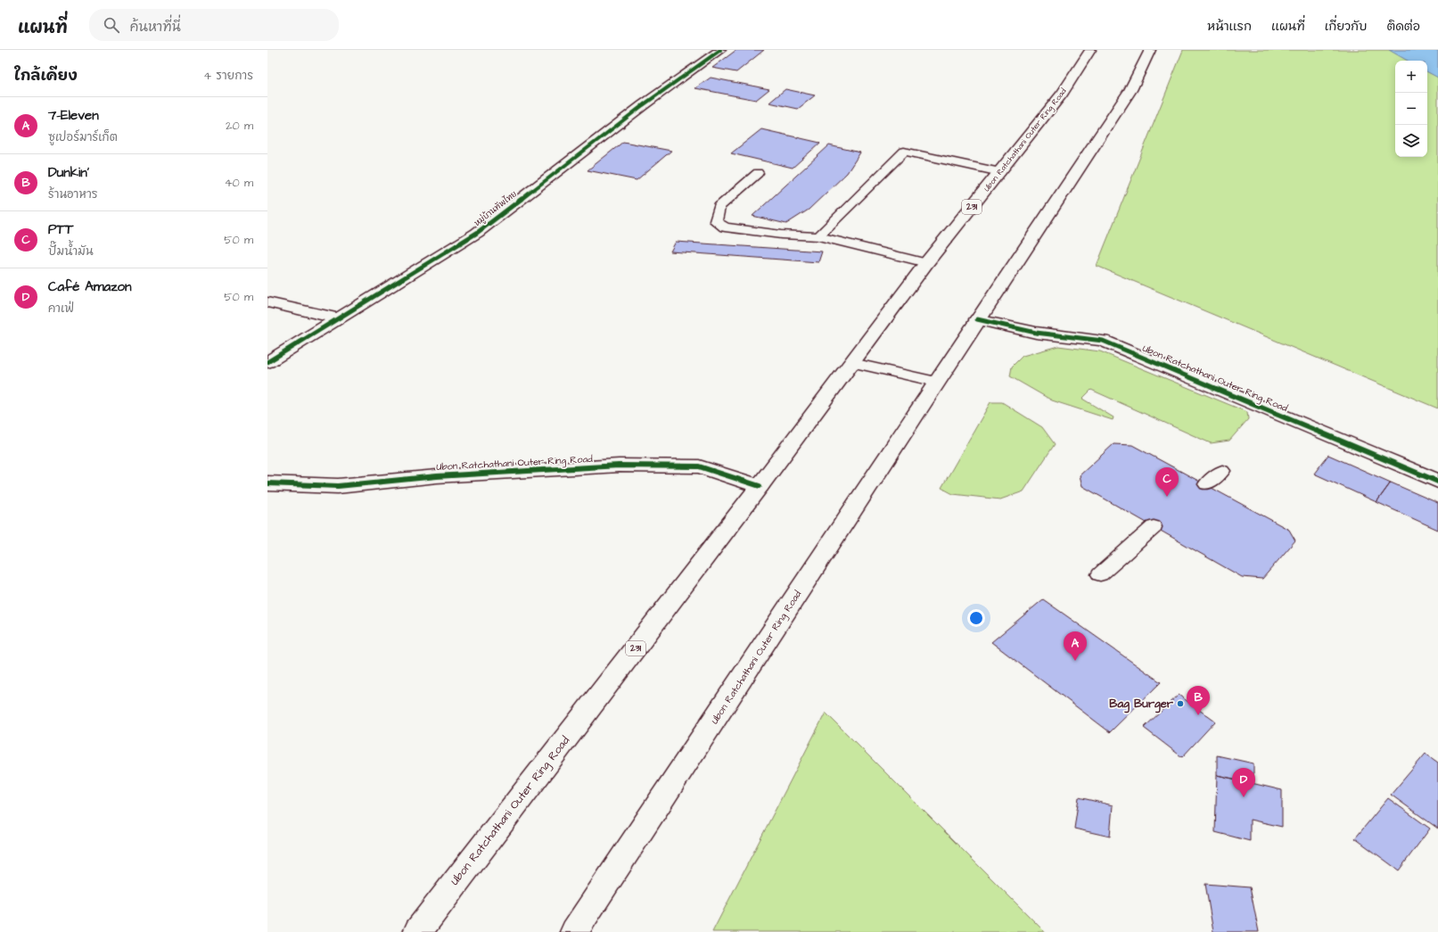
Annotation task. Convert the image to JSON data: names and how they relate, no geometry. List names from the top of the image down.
{
  "streets": {
    "main road": ["Ubon Ratchathani Outer Ring Road", "231", "หมู่บ้านทัพไทย"]
  },
  "places": ["Bag Burger"],
  "page": {
    "header": "แผนที่",
    "search": "ค้นหาที่นี่",
    "nav": [
      "หน้าแรก",
      "แผนที่",
      "เกี่ยวกับ",
      "ติดต่อ"
    ],
    "heading": ["ใกล้เคียง", "4 รายการ"],
    "map_buttons": ["+", "−"],
    "list": [
      {
        "mark": "A",
        "name": "7-Eleven",
        "note": "ซูเปอร์มาร์เก็ต",
        "value": "20 m"
      },
      {
        "mark": "B",
        "name": "Dunkin'",
        "note": "ร้านอาหาร",
        "value": "40 m"
      },
      {
        "mark": "C",
        "name": "PTT",
        "note": "ปั๊มน้ำมัน",
        "value": "50 m"
      },
      {
        "mark": "D",
        "name": "Café Amazon",
        "note": "คาเฟ่",
        "value": "50 m"
      }
    ],
    "pins": [
      "C",
      "A",
      "B",
      "D"
    ]
  }
}
